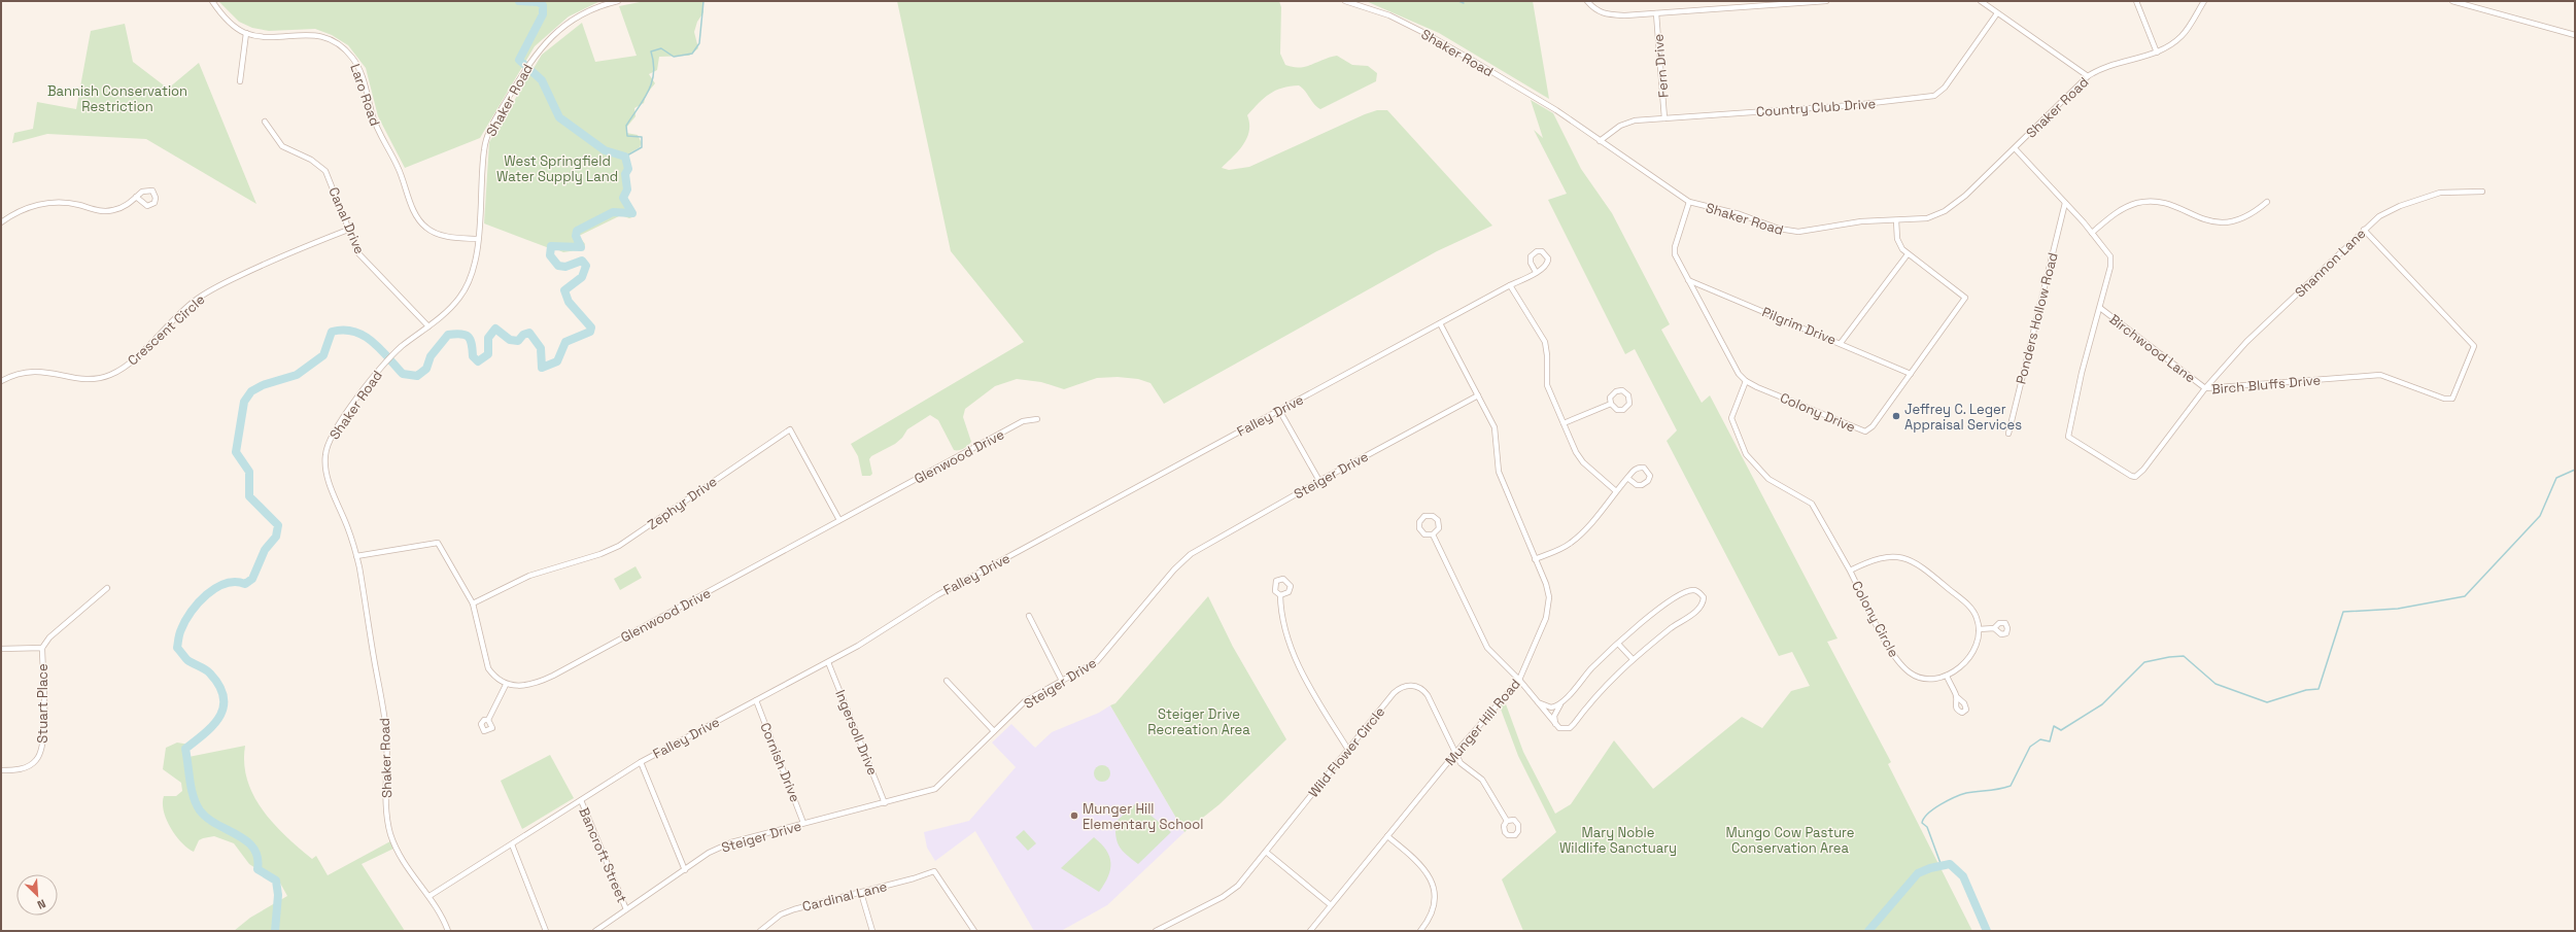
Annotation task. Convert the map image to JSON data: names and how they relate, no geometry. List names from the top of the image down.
{
  "streets": {
    "street": [
      "Shaker Road",
      "Fern Drive",
      "Laro Road",
      "Country Club Drive",
      "Canal Drive",
      "Shannon Lane",
      "Ponders Hollow Road",
      "Pilgrim Drive",
      "Crescent Circle",
      "Birchwood Lane",
      "Birch Bluffs Drive",
      "Colony Drive",
      "Falley Drive",
      "Glenwood Drive",
      "Steiger Drive",
      "Zephyr Drive",
      "Colony Circle",
      "Stuart Place",
      "Munger Hill Road",
      "Ingersoll Drive",
      "Wild Flower Circle",
      "Cornish Drive",
      "Bancroft Street",
      "Cardinal Lane"
    ]
  },
  "crossings": [
    ["Shaker Road", "Laro Road"],
    ["Shaker Road", "Country Club Drive"],
    ["Shaker Road", "Canal Drive"],
    ["Shaker Road", "Birch Bluffs Drive"],
    ["Shaker Road", "Colony Drive"],
    ["Shaker Road", "Falley Drive"],
    ["Fern Drive", "Country Club Drive"],
    ["Canal Drive", "Crescent Circle"],
    ["Shannon Lane", "Birchwood Lane"],
    ["Shannon Lane", "Birch Bluffs Drive"],
    ["Ponders Hollow Road", "Birch Bluffs Drive"],
    ["Pilgrim Drive", "Colony Drive"],
    ["Birchwood Lane", "Birch Bluffs Drive"],
    ["Colony Drive", "Colony Circle"],
    ["Falley Drive", "Munger Hill Road"],
    ["Falley Drive", "Ingersoll Drive"],
    ["Falley Drive", "Cornish Drive"],
    ["Falley Drive", "Bancroft Street"],
    ["Glenwood Drive", "Zephyr Drive"],
    ["Steiger Drive", "Munger Hill Road"],
    ["Steiger Drive", "Ingersoll Drive"],
    ["Steiger Drive", "Cornish Drive"],
    ["Steiger Drive", "Bancroft Street"],
    ["Munger Hill Road", "Wild Flower Circle"]
  ],
  "parks": [
    "Bannish Conservation Restriction",
    "West Springfield Water Supply Land",
    "Steiger Drive Recreation Area",
    "Mary Noble Wildlife Sanctuary",
    "Mungo Cow Pasture Conservation Area"
  ],
  "places": ["Jeffrey C. Leger Appraisal Services", "Munger Hill Elementary School"],
  "north": "bottom right"
}
